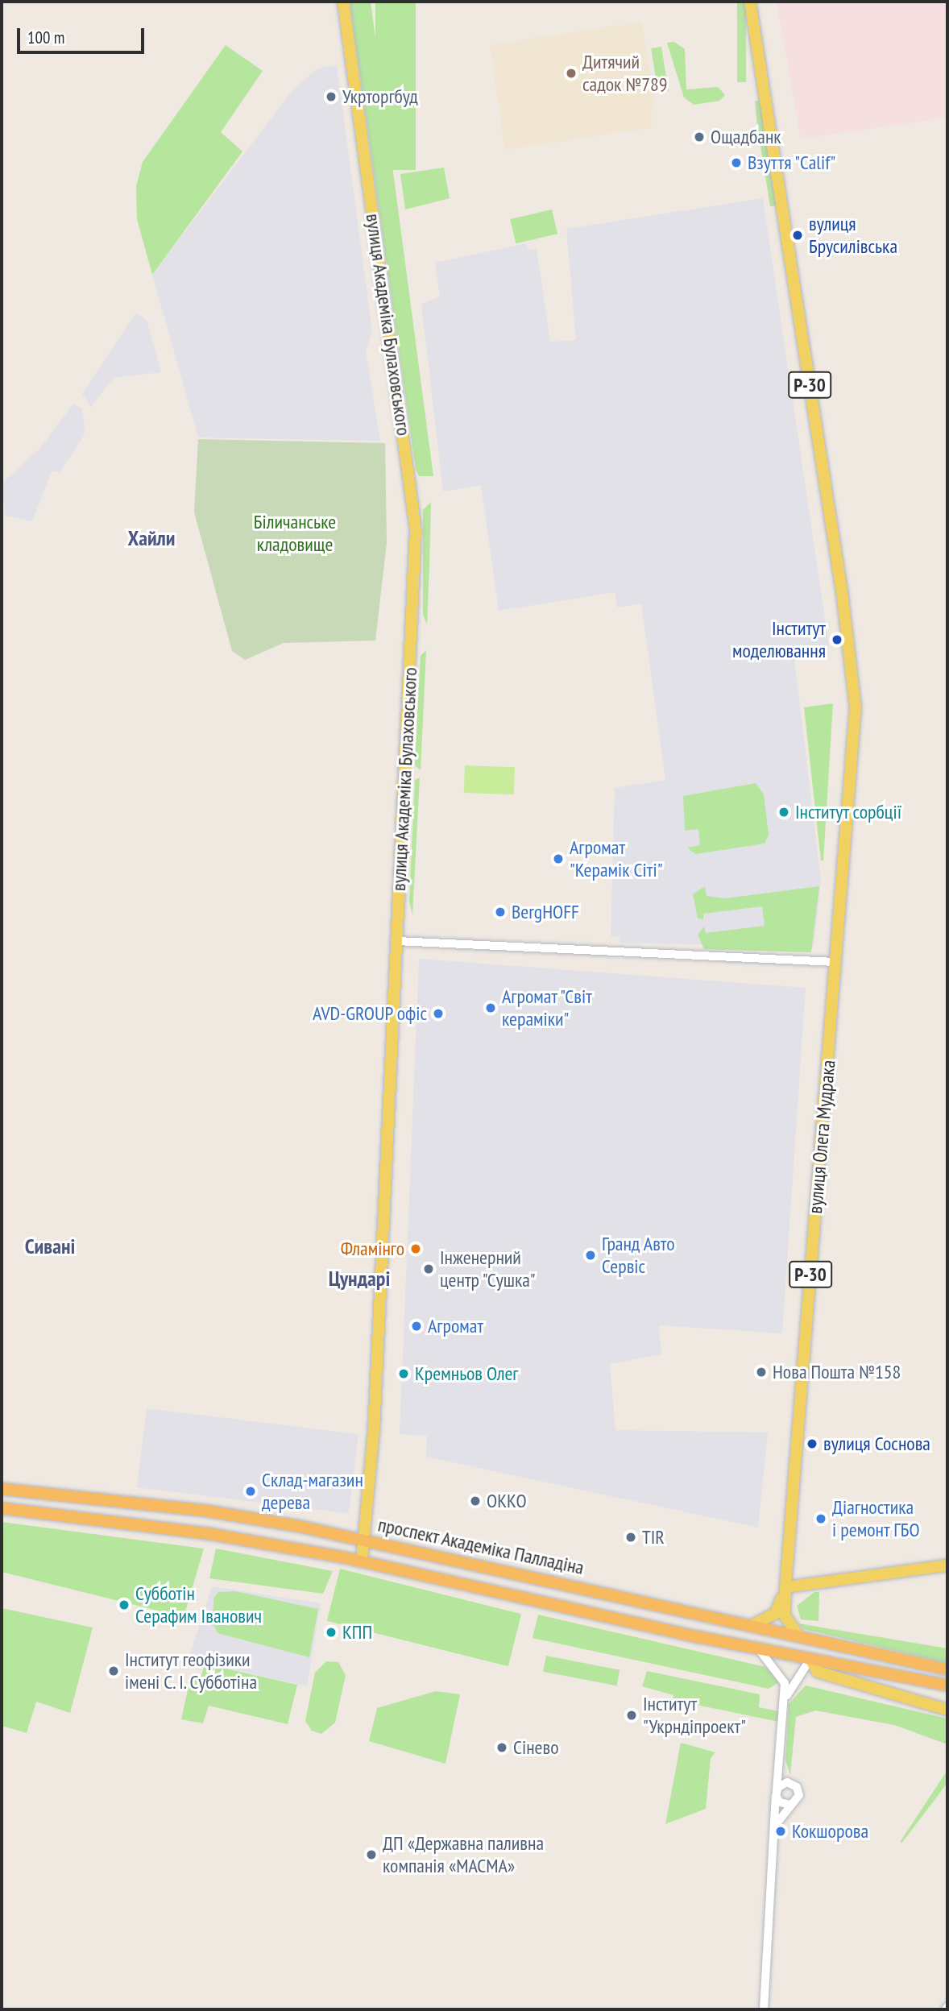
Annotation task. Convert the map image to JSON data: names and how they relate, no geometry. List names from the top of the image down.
{
  "streets": {
    "highway": ["проспект Академіка Палладіна"],
    "main road": ["вулиця Академіка Булаховського", "Р-30", "вулиця Олега Мудрака"]
  },
  "crossings": [
    ["вулиця Академіка Булаховського", "проспект Академіка Палладіна"],
    ["вулиця Олега Мудрака", "проспект Академіка Палладіна"]
  ],
  "districts": ["Хайли", "Сивані", "Цундарі"],
  "parks": ["Біличанське кладовище"],
  "places": [
    "Дитячий садок №789",
    "Укрторгбуд",
    "Ощадбанк",
    "Взуття \"Calif\"",
    "вулиця Брусилівська",
    "Інститут моделювання",
    "Інститут сорбції",
    "Агромат \"Керамік Сіті\"",
    "BergHOFF",
    "Агромат \"Світ кераміки\"",
    "AVD-GROUP офіс",
    "Фламінго",
    "Гранд Авто Сервіс",
    "Інженерний центр \"Сушка\"",
    "Агромат",
    "Нова Пошта №158",
    "Кремньов Олег",
    "вулиця Соснова",
    "Склад-магазин дерева",
    "ОККО",
    "Діагностика і ремонт ГБО",
    "TIR",
    "Субботін Серафим Іванович",
    "КПП",
    "Інститут геофізики імені С. І. Субботіна",
    "Інститут \"Укрндіпроект\"",
    "Сінево",
    "Кокшорова",
    "ДП «Державна паливна компанія «МАСМА»"
  ],
  "scale_bar": "100 m"
}
